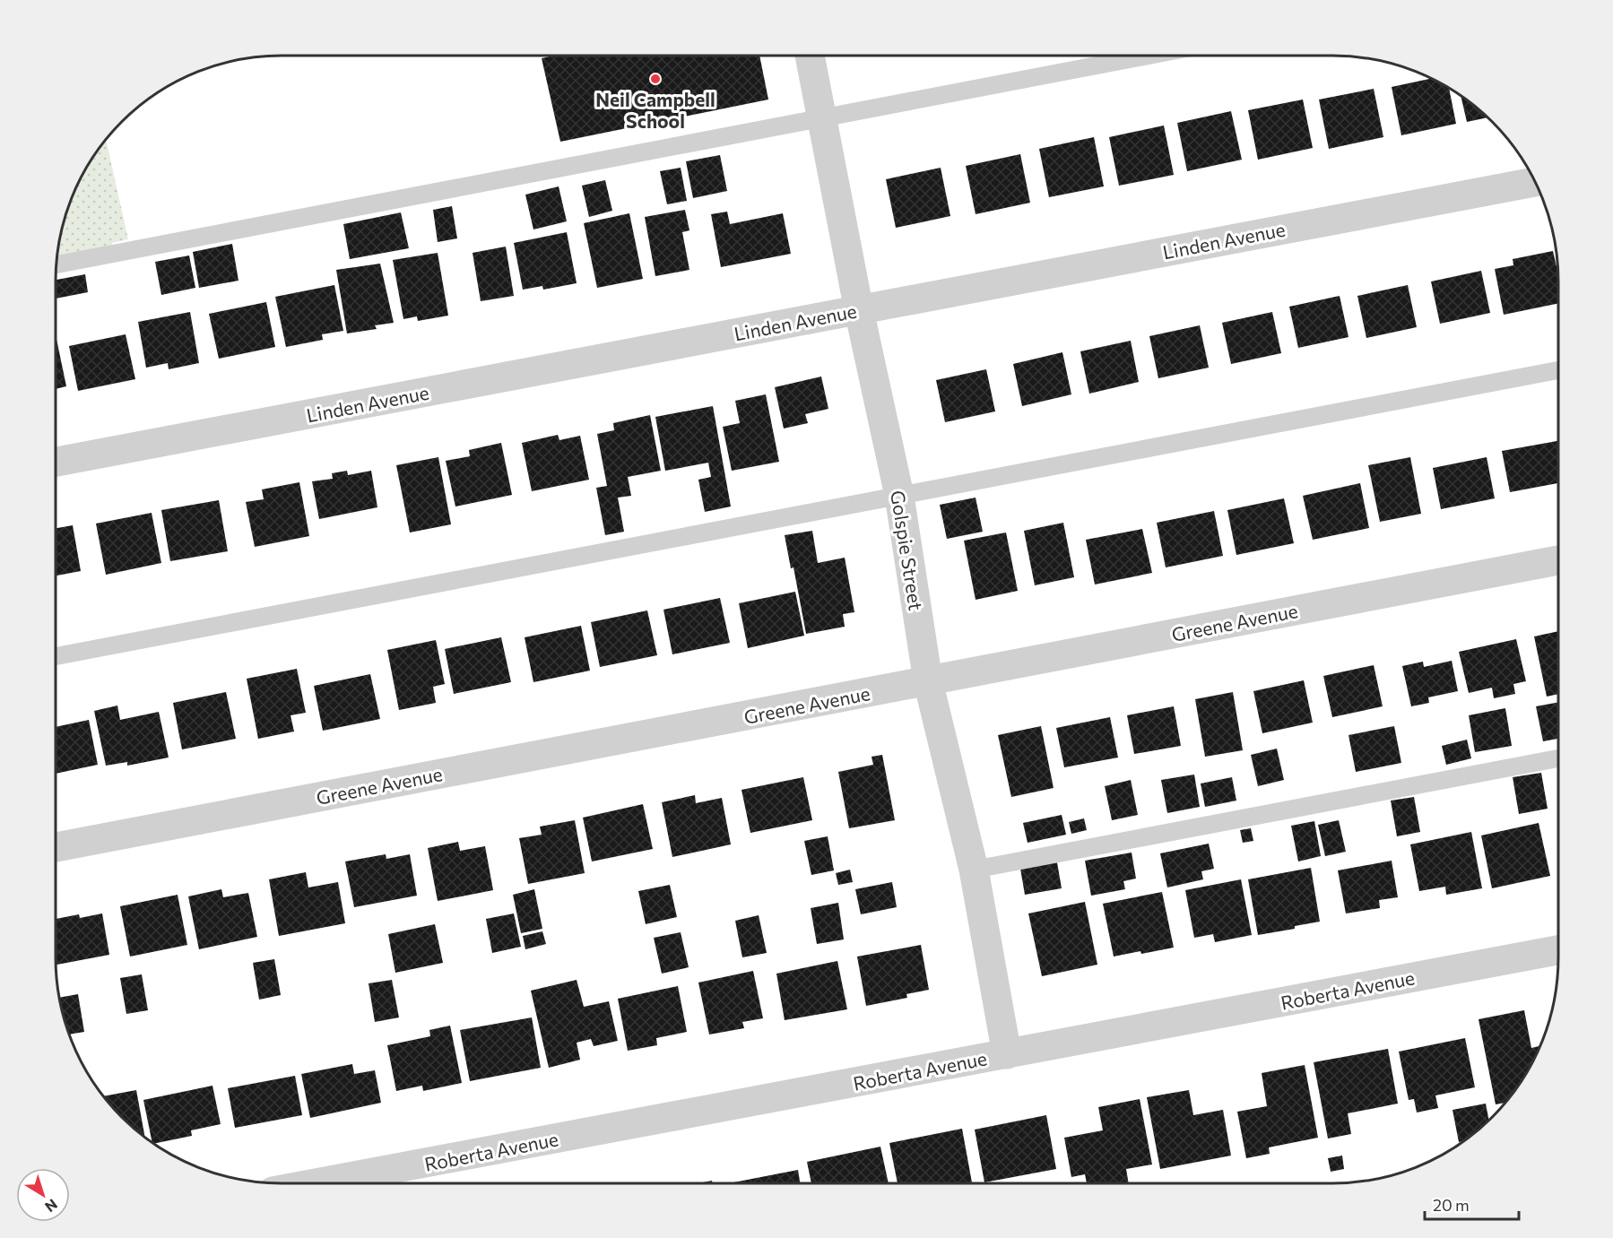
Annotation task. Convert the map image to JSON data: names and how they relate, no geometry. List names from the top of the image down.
{
  "streets": {
    "street": [
      "Linden Avenue",
      "Golspie Street",
      "Greene Avenue",
      "Roberta Avenue"
    ]
  },
  "crossings": [
    ["Linden Avenue", "Golspie Street"],
    ["Golspie Street", "Greene Avenue"],
    ["Golspie Street", "Roberta Avenue"]
  ],
  "places": ["Neil Campbell School"],
  "scale_bar": "20 m",
  "north": "bottom right"
}
